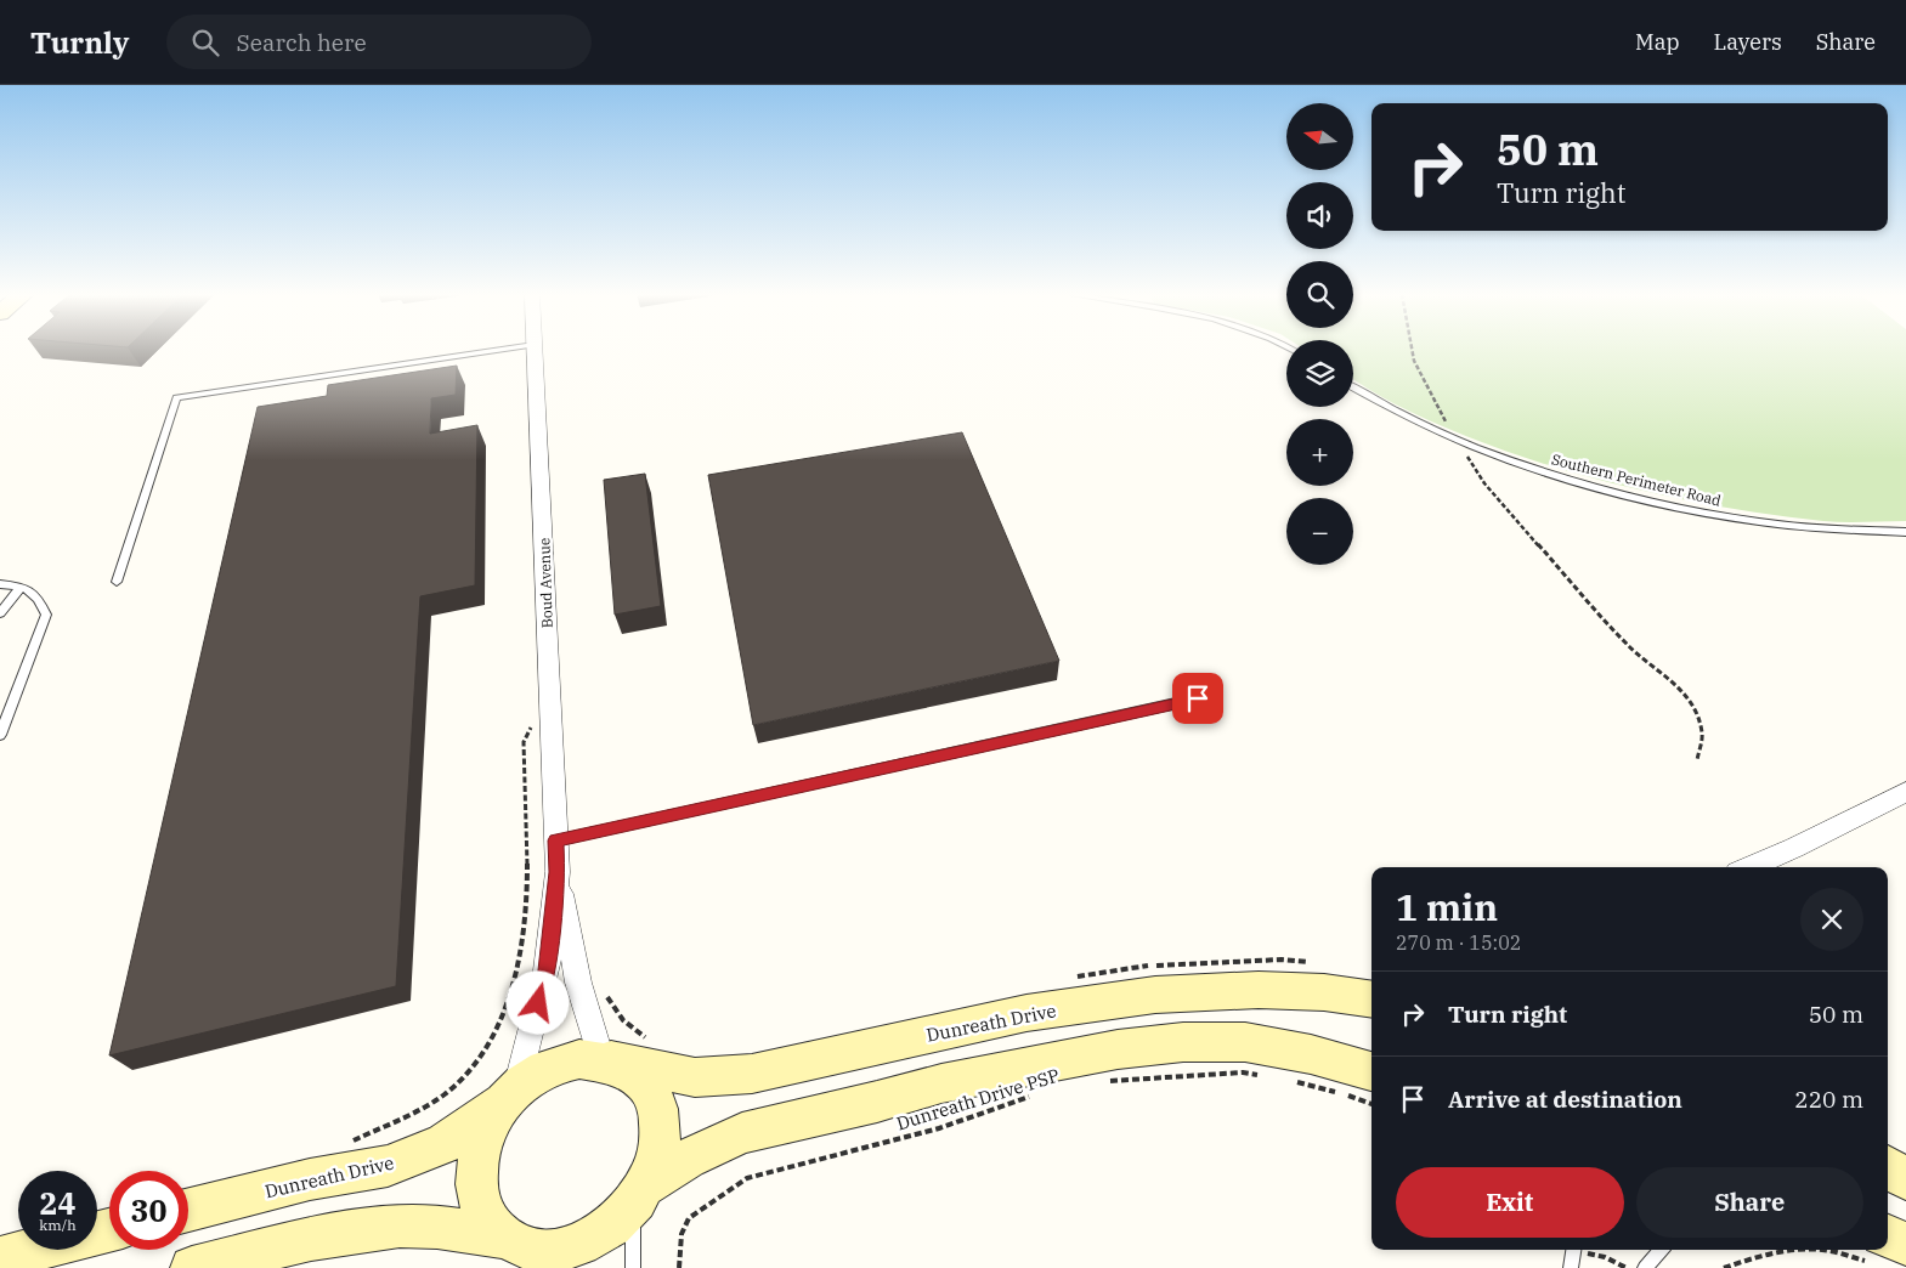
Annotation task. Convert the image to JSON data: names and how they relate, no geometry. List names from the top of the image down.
{
  "streets": {
    "main road": ["Dunreath Drive"],
    "street": ["Boud Avenue"],
    "lane": ["Southern Perimeter Road"],
    "path": ["Dunreath Drive PSP"]
  },
  "crossings": [
    ["Boud Avenue", "Dunreath Drive"]
  ],
  "north": "left",
  "page": {
    "header": "Turnly",
    "search": "Search here",
    "nav": ["Map", "Layers", "Share"],
    "map_buttons": ["+", "−"],
    "turn": ["50 m", "Turn right"],
    "heading": ["1 min", "270 m · 15:02"],
    "list": [
      {
        "name": "Turn right",
        "value": "50 m"
      },
      {
        "name": "Arrive at destination",
        "value": "220 m"
      }
    ],
    "buttons": ["Exit", "Share"],
    "speed": "24 km/h",
    "limit": "30"
  }
}
